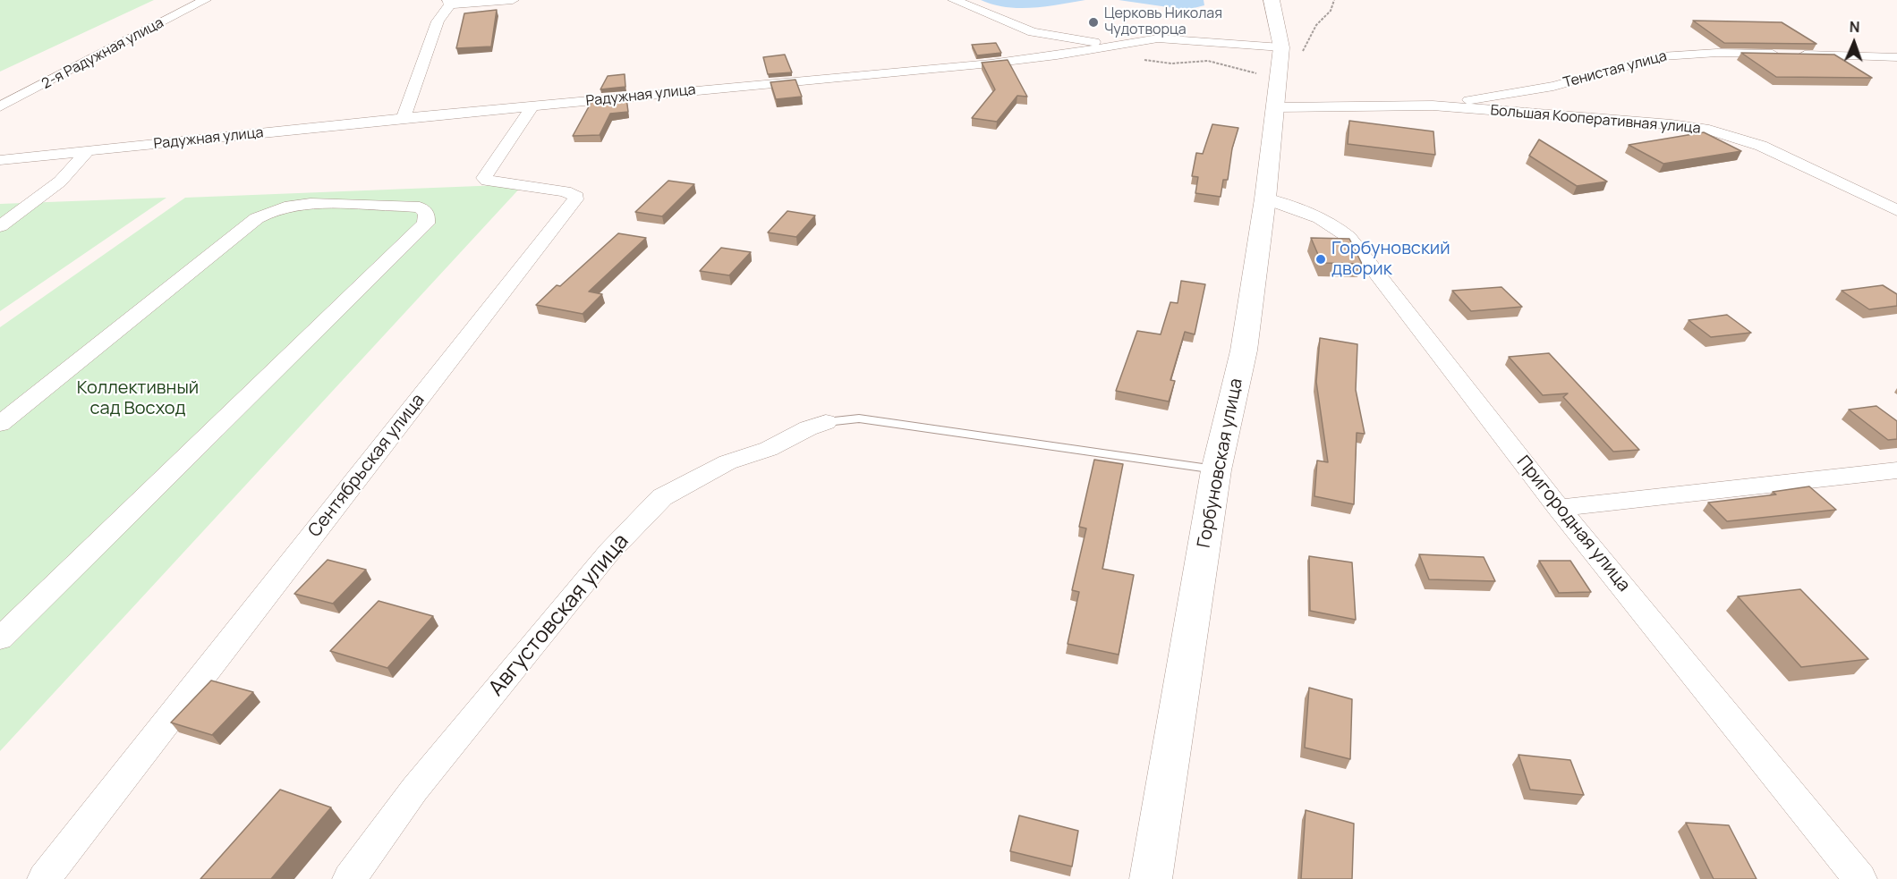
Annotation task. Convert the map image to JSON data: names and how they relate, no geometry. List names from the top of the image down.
{
  "streets": {
    "main road": ["Горбуновская улица"],
    "street": [
      "2-я Радужная улица",
      "Тенистая улица",
      "Радужная улица",
      "Большая Кооперативная улица",
      "Сентябрьская улица",
      "Пригородная улица",
      "Августовская улица"
    ]
  },
  "crossings": [
    ["Тенистая улица", "Большая Кооперативная улица"],
    ["Радужная улица", "Горбуновская улица"],
    ["Радужная улица", "Сентябрьская улица"],
    ["Большая Кооперативная улица", "Горбуновская улица"],
    ["Горбуновская улица", "Пригородная улица"]
  ],
  "parks": ["Коллективный сад Восход"],
  "places": ["Церковь Николая Чудотворца", "Горбуновский дворик"],
  "north": "top"
}
